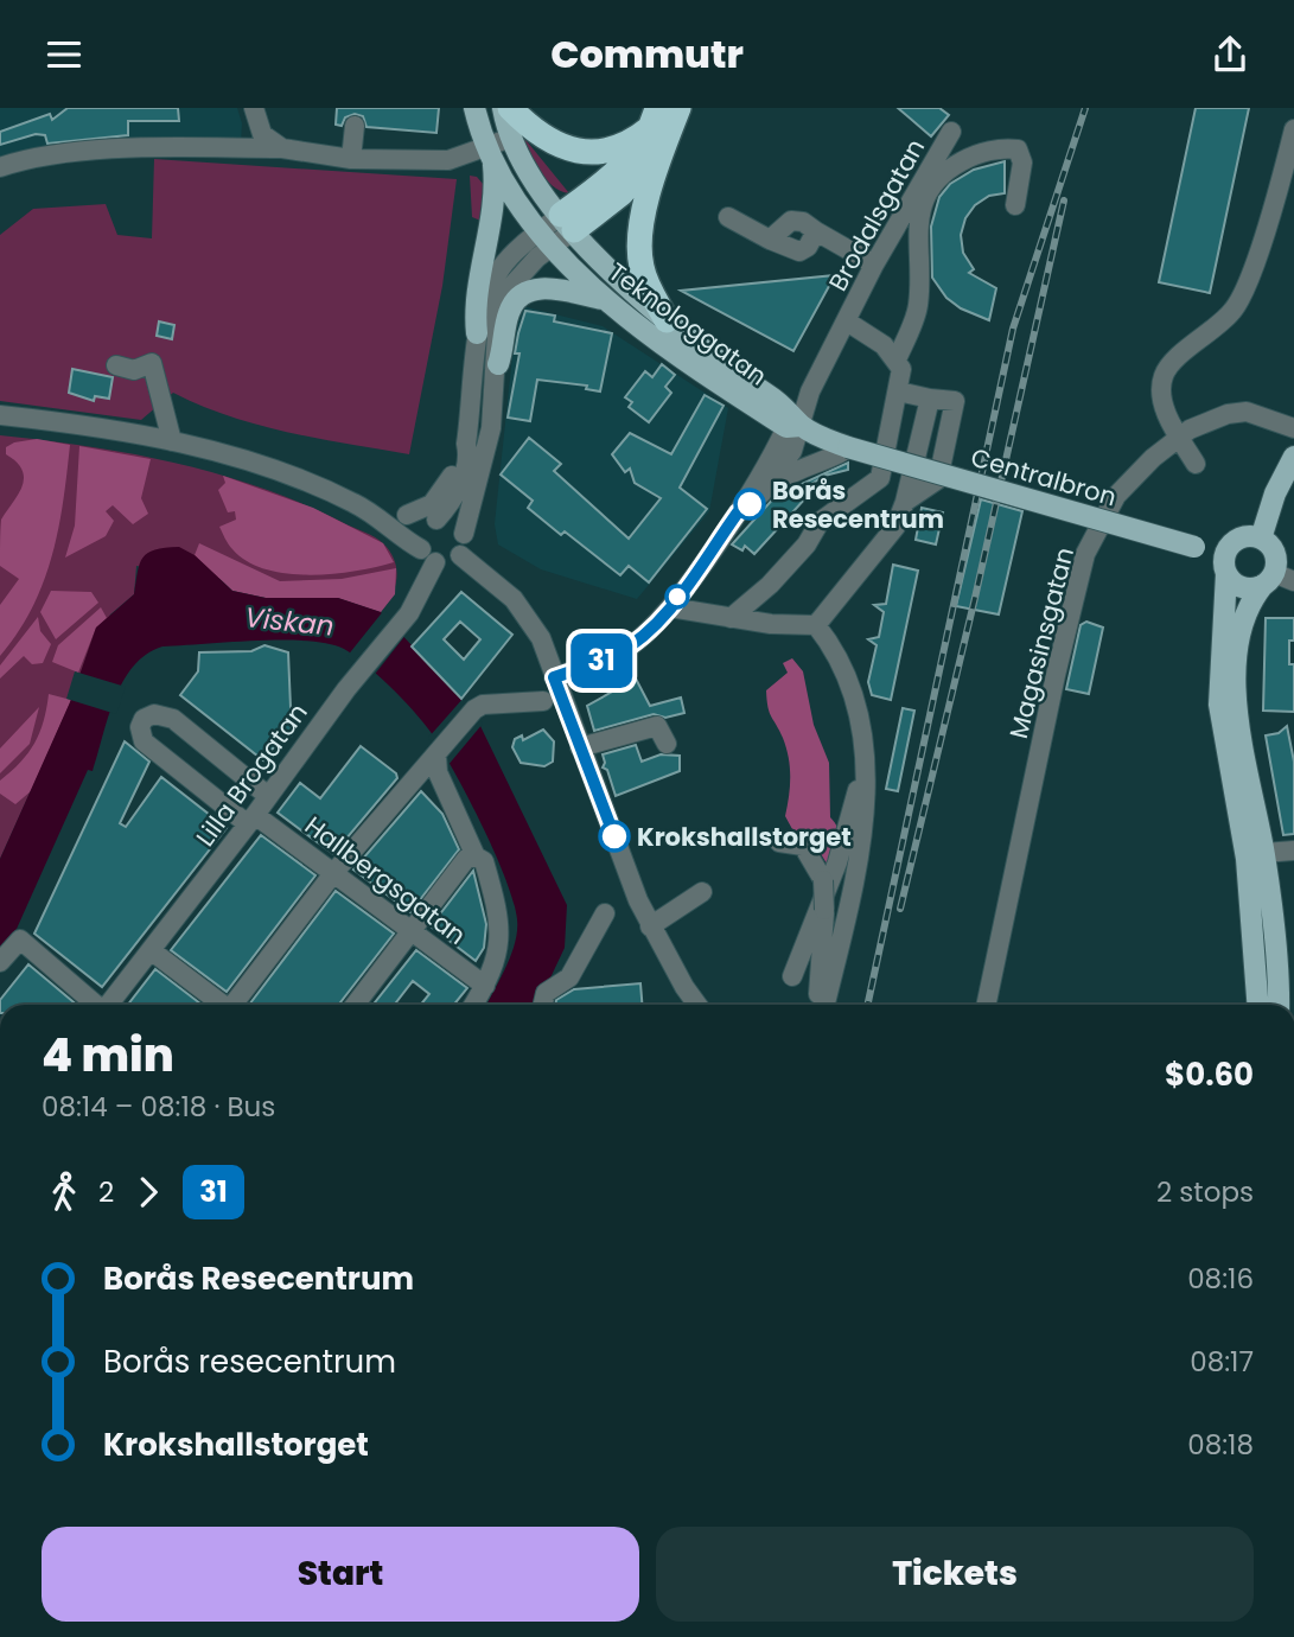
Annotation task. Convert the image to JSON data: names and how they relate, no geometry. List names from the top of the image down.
{
  "streets": {
    "main road": ["Teknologgatan", "Centralbron"],
    "street": [
      "Brodalsgatan",
      "Magasinsgatan",
      "Lilla Brogatan",
      "Hallbergsgatan"
    ]
  },
  "crossings": [
    ["Brodalsgatan", "Teknologgatan"],
    ["Teknologgatan", "Centralbron"],
    ["Lilla Brogatan", "Hallbergsgatan"]
  ],
  "water": ["Viskan"],
  "places": ["Borås Resecentrum", "Krokshallstorget"],
  "lines": ["bus line 31"],
  "page": {
    "header": "Commutr",
    "on_map": "31",
    "heading": ["4 min", "08:14 – 08:18 · Bus", "$0.60"],
    "legs": ["2", "31", "2 stops"],
    "list": [
      {
        "name": "Borås Resecentrum",
        "value": "08:16"
      },
      {
        "name": "Borås resecentrum",
        "value": "08:17"
      },
      {
        "name": "Krokshallstorget",
        "value": "08:18"
      }
    ],
    "buttons": ["Start", "Tickets"]
  }
}
